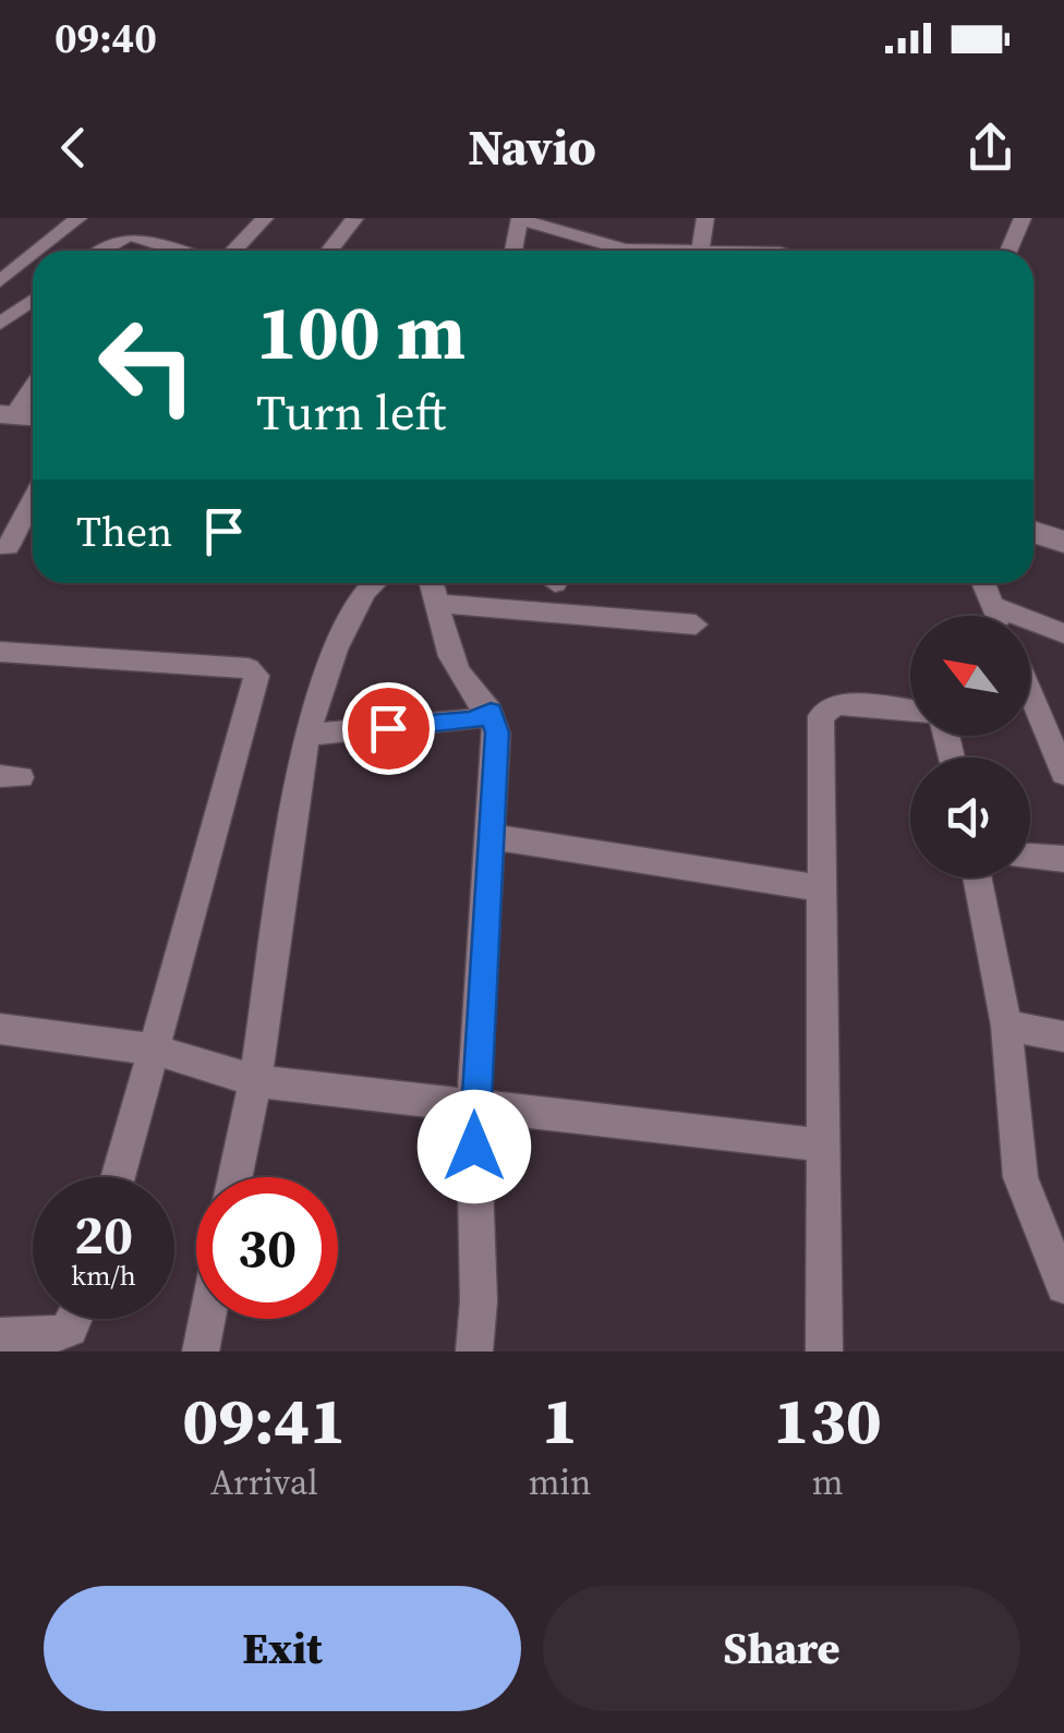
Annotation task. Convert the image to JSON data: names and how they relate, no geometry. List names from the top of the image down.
{
  "north": "top left",
  "page": {
    "status": "09:40",
    "header": "Navio",
    "turn": ["100 m", "Turn left"],
    "then": "Then",
    "speed": "20 km/h",
    "limit": "30",
    "eta": [
      "09:41",
      "Arrival",
      "1",
      "min",
      "130",
      "m"
    ],
    "buttons": ["Exit", "Share"]
  }
}
